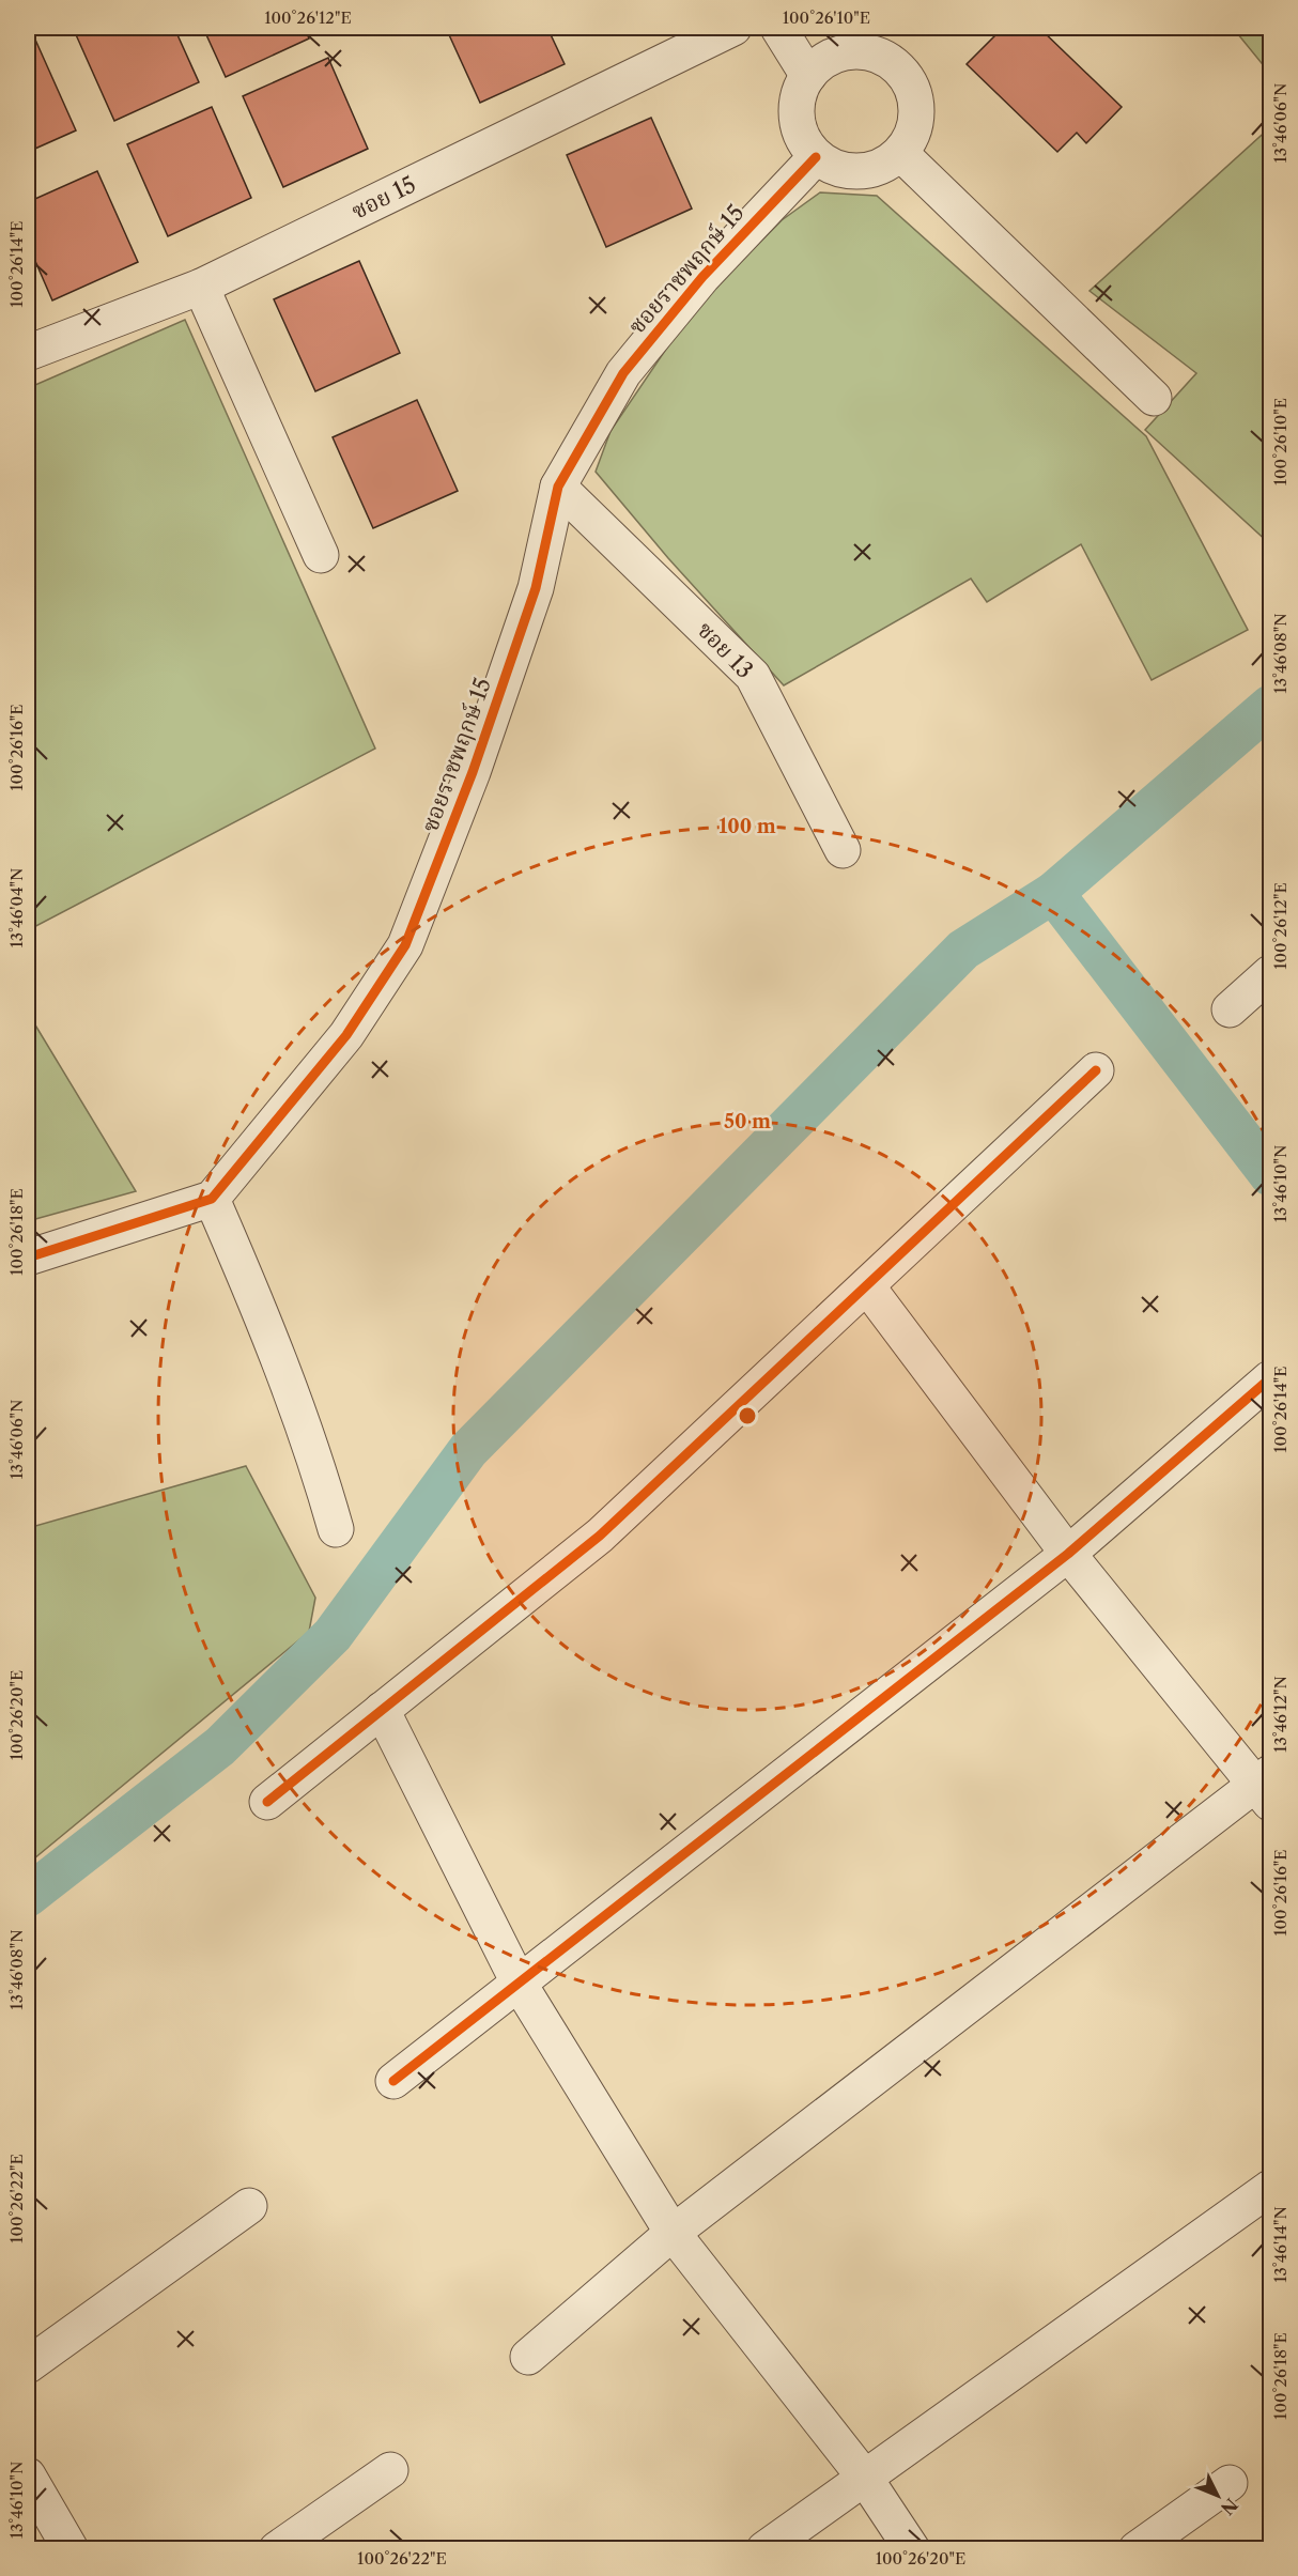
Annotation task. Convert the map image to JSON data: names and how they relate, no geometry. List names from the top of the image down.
{
  "streets": {
    "street": ["ซอย 15", "ซอยราชพฤกษ์ 15", "ซอย 13"]
  },
  "crossings": [
    ["ซอยราชพฤกษ์ 15", "ซอย 13"]
  ],
  "north": "bottom right",
  "coordinates": [
    "100°26'12\"E",
    "100°26'10\"E",
    "13°46'06\"N",
    "100°26'14\"E",
    "13°46'08\"N",
    "100°26'16\"E",
    "13°46'04\"N",
    "13°46'10\"N",
    "100°26'18\"E",
    "13°46'12\"N",
    "100°26'20\"E",
    "100°26'22\"E",
    "13°46'14\"N"
  ],
  "rings": ["100 m", "50 m"]
}
